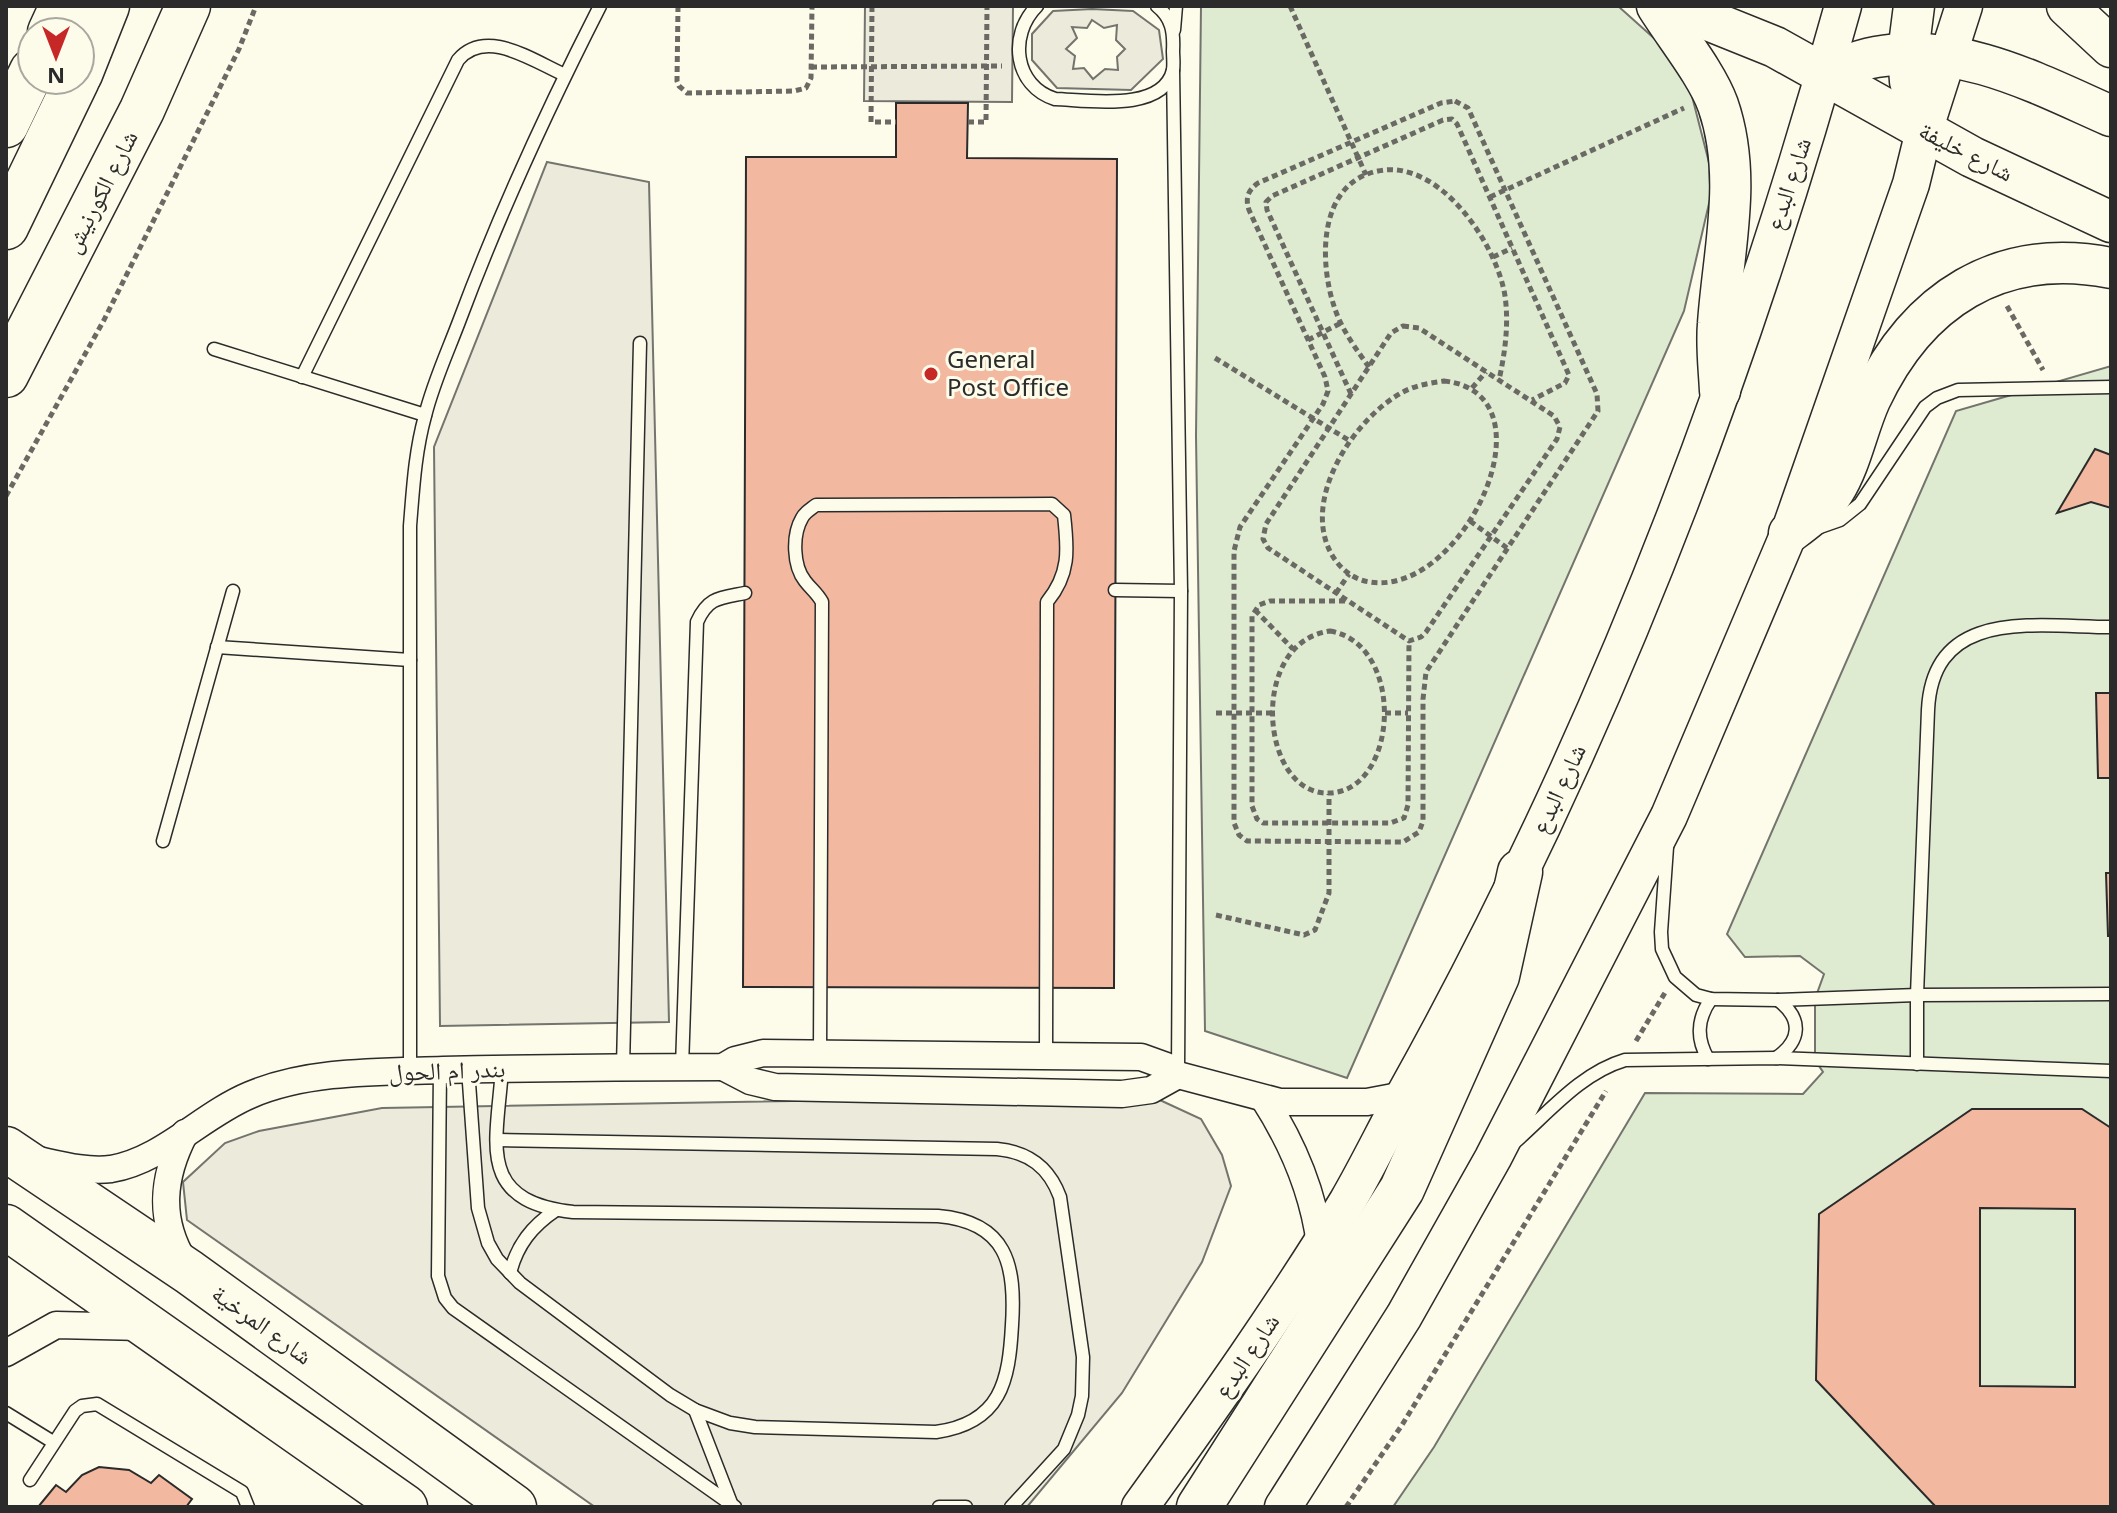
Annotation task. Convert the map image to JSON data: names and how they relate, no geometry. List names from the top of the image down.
{
  "streets": {
    "highway": ["شارع الكورنيش", "شارع المرخية"],
    "main road": ["شارع خليفة", "شارع البدع"],
    "street": ["بندر ام الحول"]
  },
  "crossings": [
    ["شارع خليفة", "شارع البدع"],
    ["شارع البدع", "بندر ام الحول"],
    ["بندر ام الحول", "شارع المرخية"]
  ],
  "places": ["General Post Office"],
  "north": "bottom"
}
